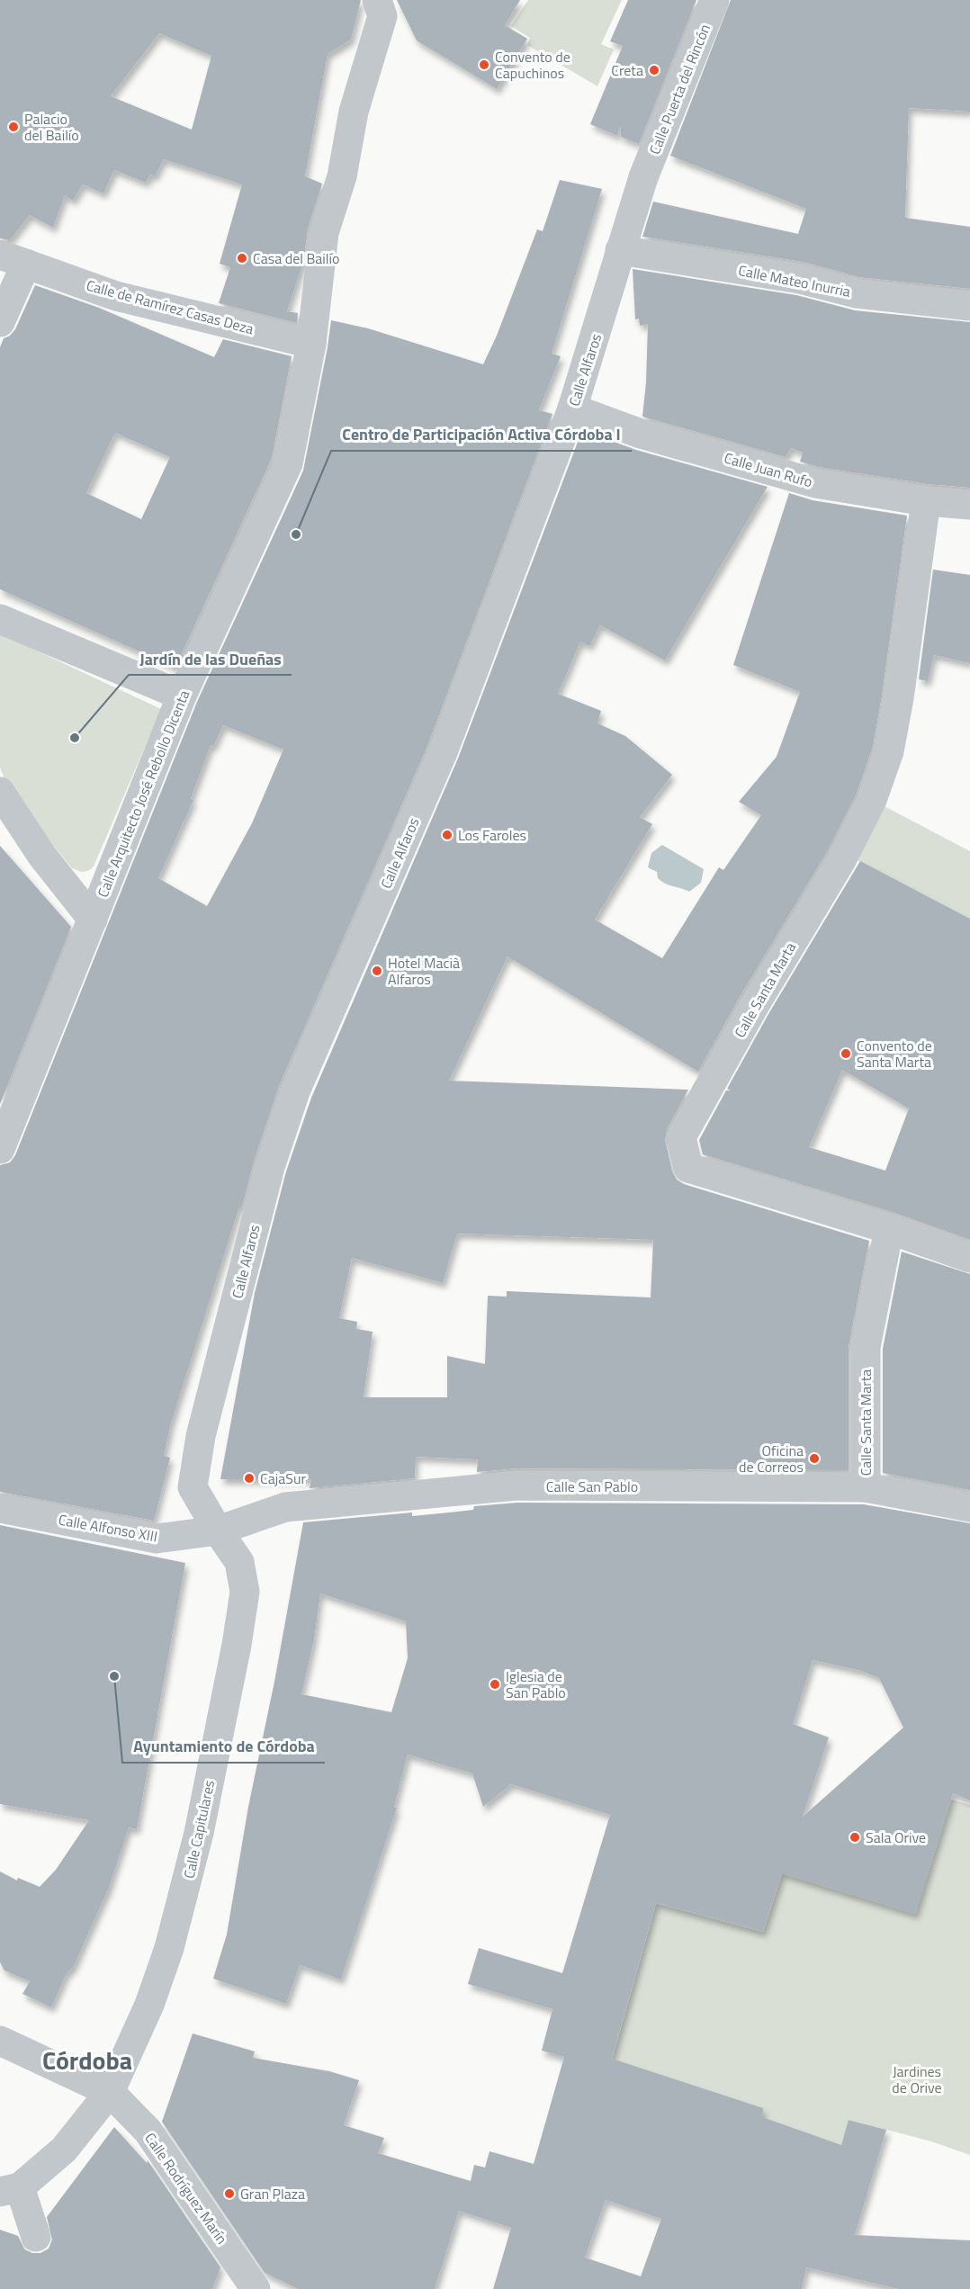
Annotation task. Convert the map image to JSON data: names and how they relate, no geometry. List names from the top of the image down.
{
  "streets": {
    "street": [
      "Calle Puerta del Rincón",
      "Calle Mateo Inurria",
      "Calle de Ramírez Casas Deza",
      "Calle Alfaros",
      "Calle Juan Rufo",
      "Calle Arquitecto José Rebollo Dicenta",
      "Calle Santa Marta",
      "Calle San Pablo",
      "Calle Alfonso XIII",
      "Calle Capitulares",
      "Calle Rodríguez Marín"
    ]
  },
  "crossings": [
    ["Calle Puerta del Rincón", "Calle Alfaros"],
    ["Calle Mateo Inurria", "Calle Alfaros"],
    ["Calle de Ramírez Casas Deza", "Calle Arquitecto José Rebollo Dicenta"],
    ["Calle Alfaros", "Calle Juan Rufo"],
    ["Calle Alfaros", "Calle San Pablo"],
    ["Calle Alfaros", "Calle Alfonso XIII"],
    ["Calle Alfaros", "Calle Capitulares"],
    ["Calle Juan Rufo", "Calle Santa Marta"],
    ["Calle Santa Marta", "Calle San Pablo"],
    ["Calle San Pablo", "Calle Alfonso XIII"],
    ["Calle San Pablo", "Calle Capitulares"],
    ["Calle Alfonso XIII", "Calle Capitulares"],
    ["Calle Capitulares", "Calle Rodríguez Marín"]
  ],
  "districts": ["Córdoba"],
  "parks": ["Jardines de Orive"],
  "places": [
    "Convento de Capuchinos",
    "Creta",
    "Palacio del Bailío",
    "Casa del Bailío",
    "Centro de Participación Activa Córdoba I",
    "Jardín de las Dueñas",
    "Los Faroles",
    "Hotel Macià Alfaros",
    "Convento de Santa Marta",
    "Oficina de Correos",
    "CajaSur",
    "Ayuntamiento de Córdoba",
    "Iglesia de San Pablo",
    "Sala Orive",
    "Gran Plaza"
  ]
}
